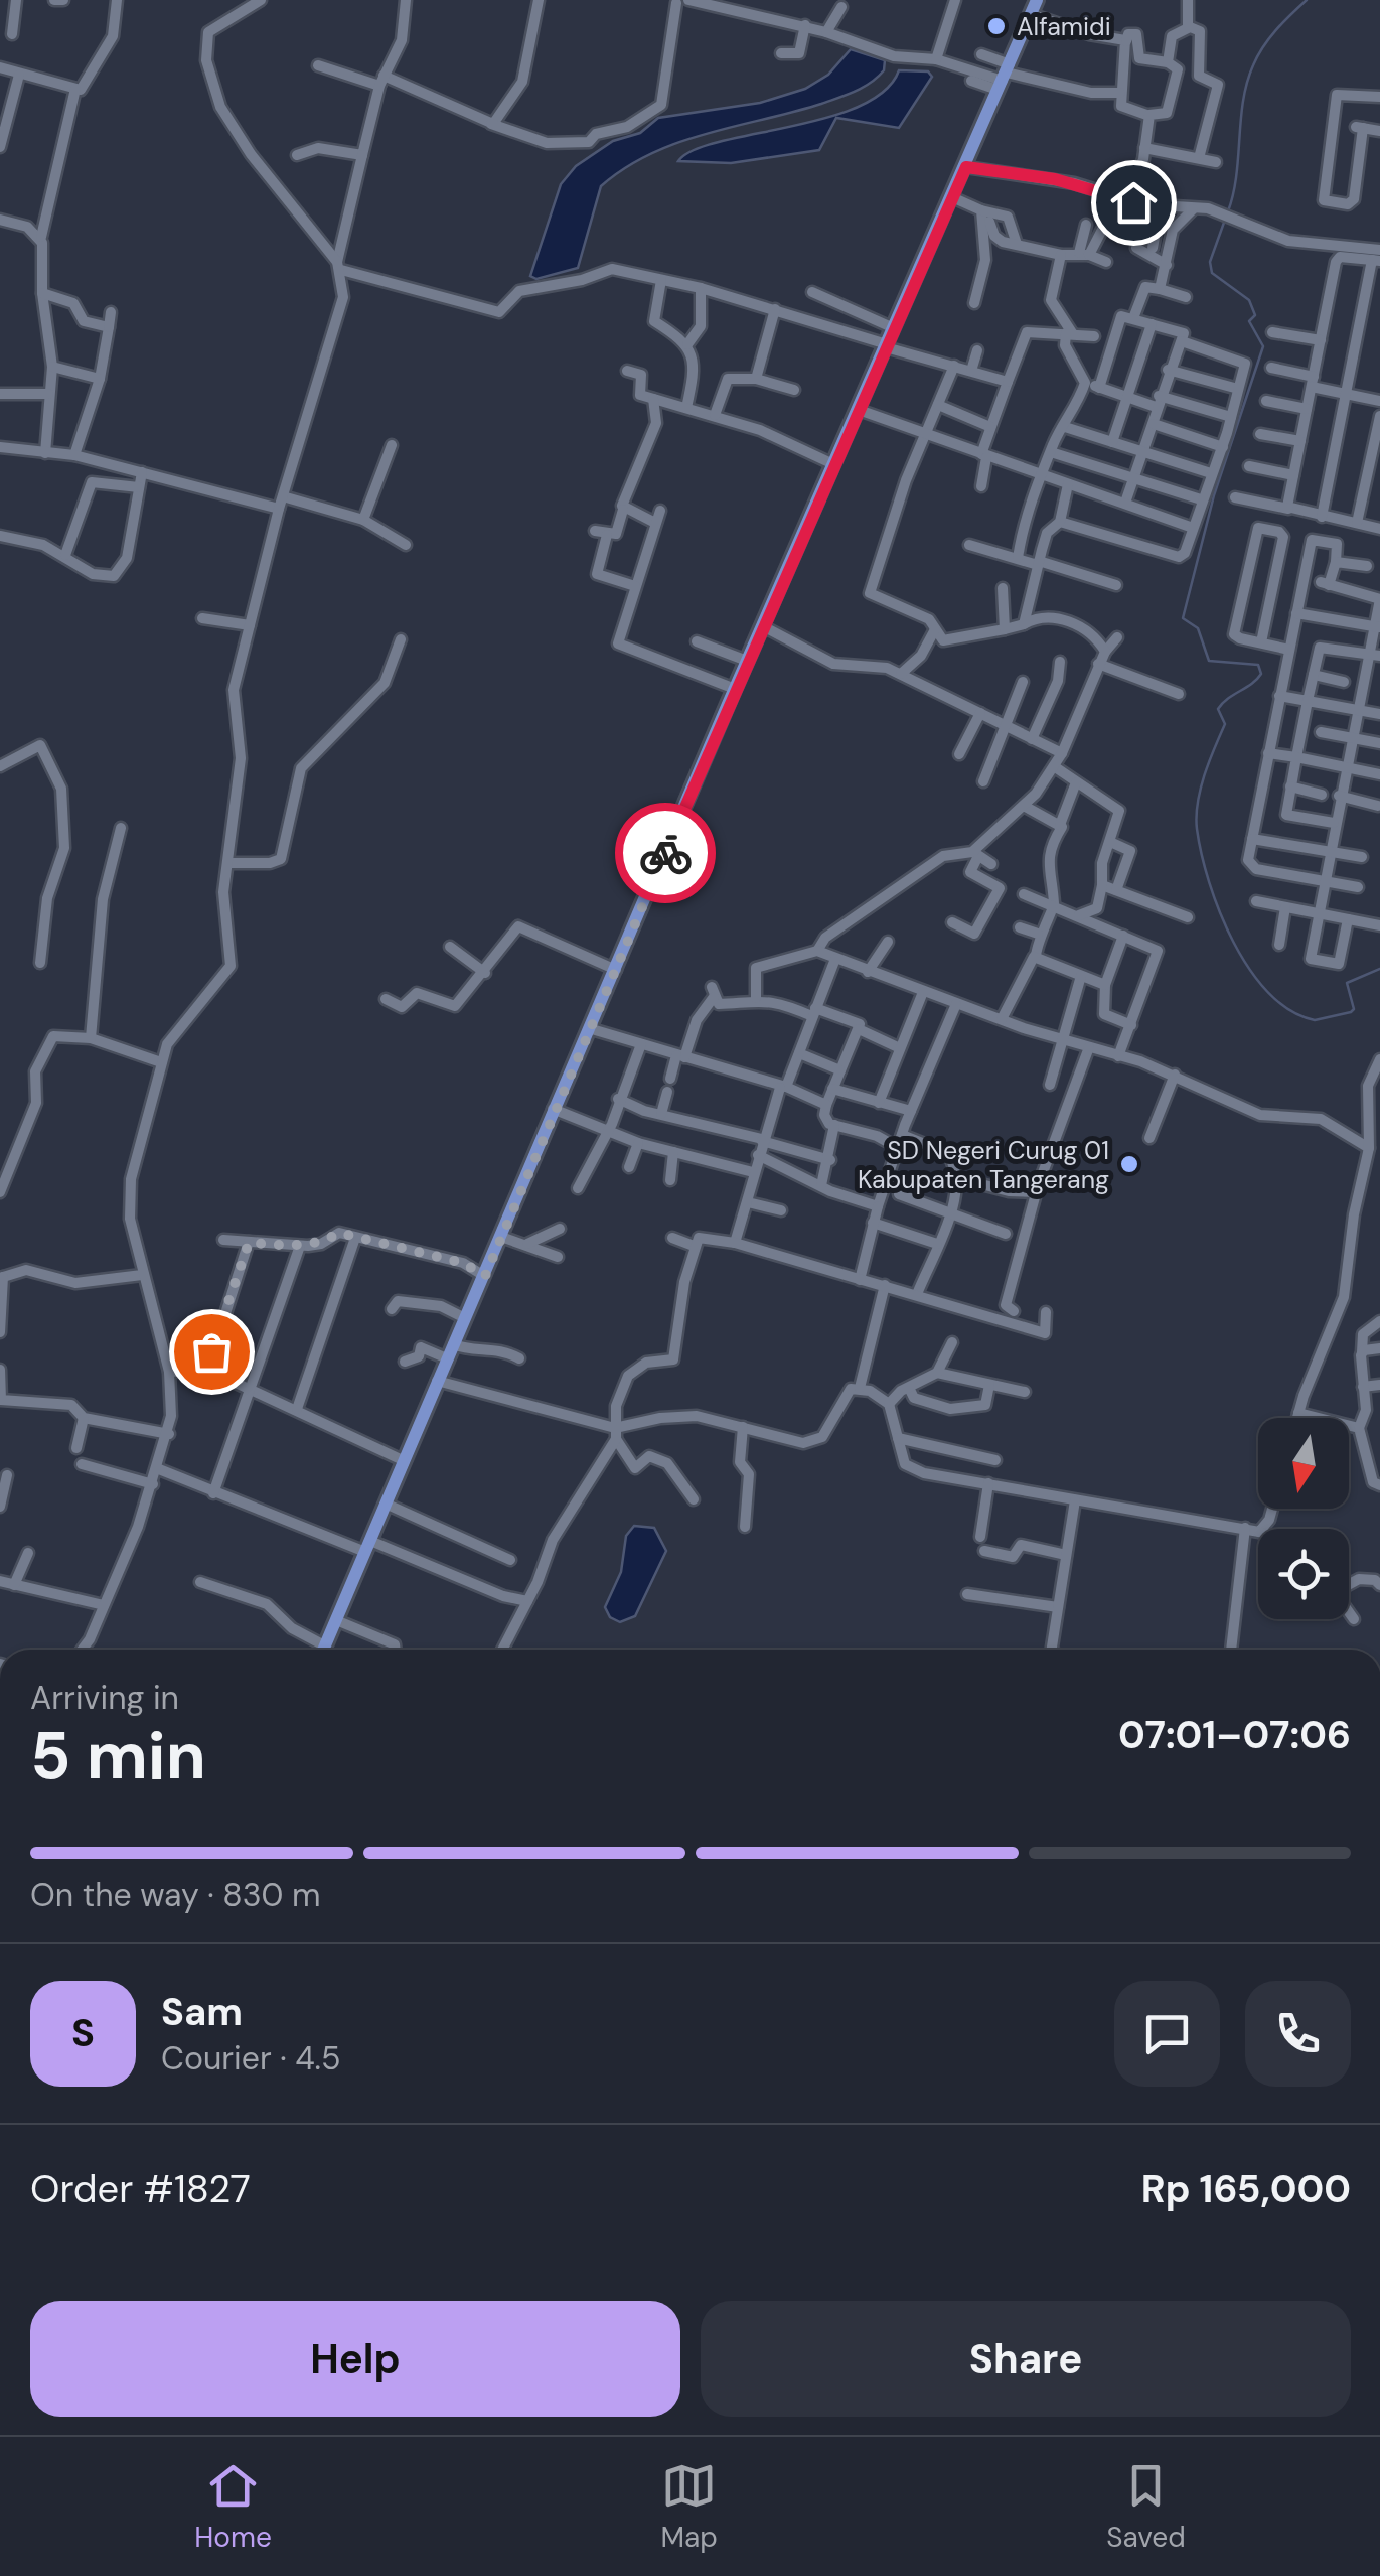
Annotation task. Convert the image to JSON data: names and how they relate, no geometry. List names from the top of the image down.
{
  "places": ["Alfamidi", "SD Negeri Curug 01 Kabupaten Tangerang"],
  "north": "bottom",
  "page": {
    "heading": ["5 min", "Arriving in", "07:01–07:06"],
    "panel": [
      "Sam",
      "Courier · 4.5",
      "Order #1827",
      "Rp 165,000"
    ],
    "bar": "On the way · 830 m",
    "round": "S",
    "buttons": ["Help", "Share"],
    "tabs": ["Home", "Map", "Saved"]
  }
}
